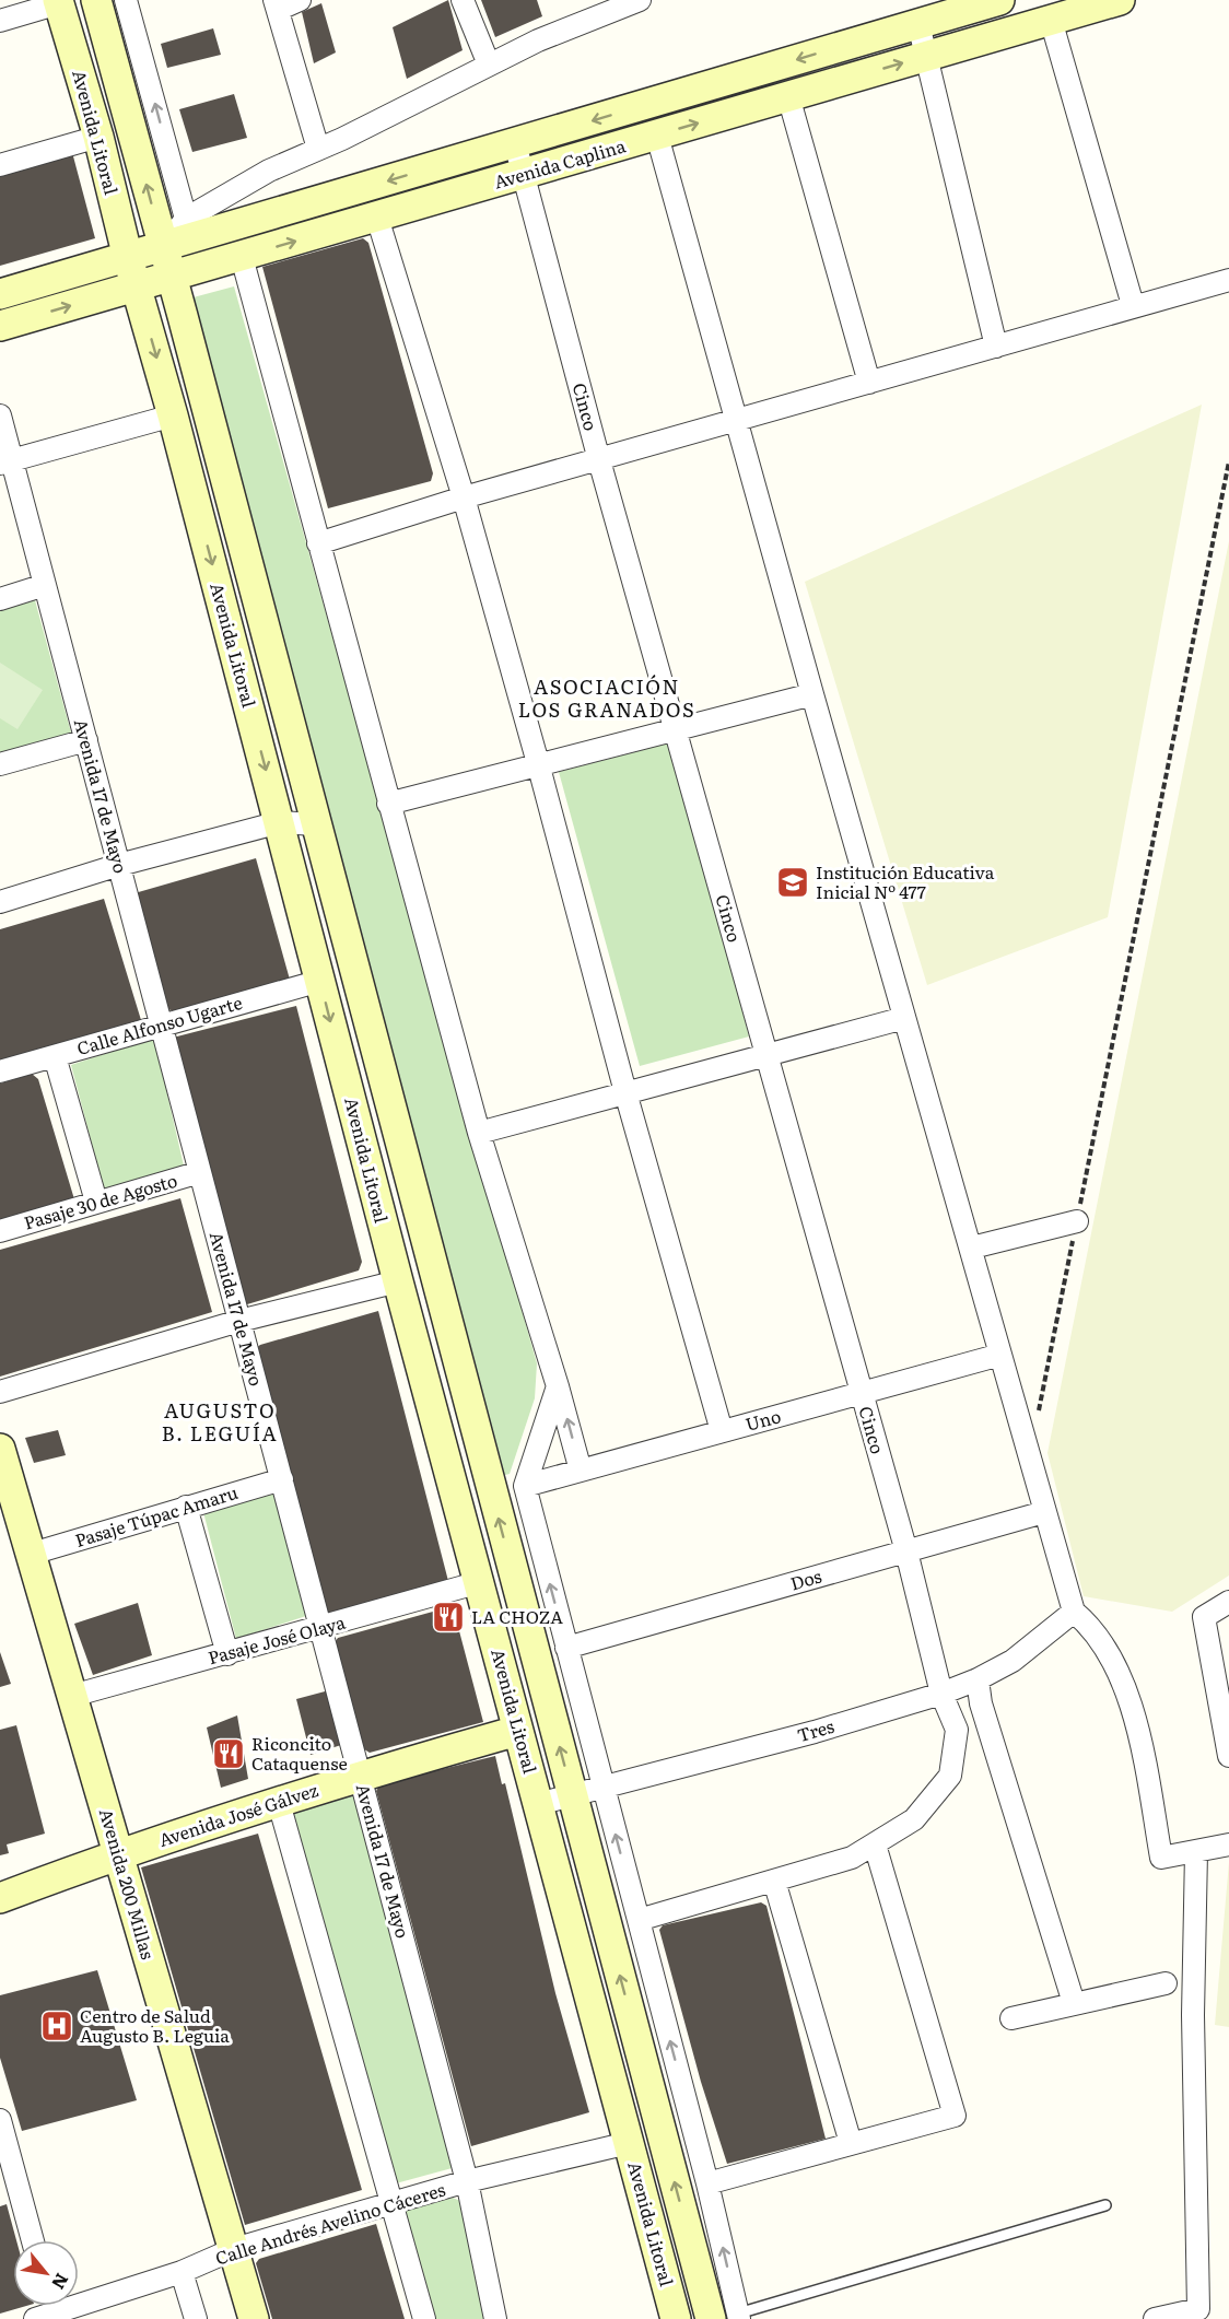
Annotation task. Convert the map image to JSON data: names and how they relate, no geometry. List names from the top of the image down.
{
  "streets": {
    "main road": [
      "Avenida Litoral",
      "Avenida Caplina",
      "Avenida José Gálvez",
      "Avenida 200 Millas"
    ],
    "street": [
      "Cinco",
      "Avenida 17 de Mayo",
      "Calle Alfonso Ugarte",
      "Pasaje 30 de Agosto",
      "Uno",
      "Pasaje Túpac Amaru",
      "Dos",
      "Pasaje José Olaya",
      "Tres",
      "Calle Andrés Avelino Cáceres"
    ]
  },
  "crossings": [
    ["Avenida Litoral", "Avenida Caplina"],
    ["Avenida Litoral", "Calle Alfonso Ugarte"],
    ["Avenida Litoral", "Pasaje José Olaya"],
    ["Avenida Litoral", "Tres"],
    ["Avenida Litoral", "Avenida José Gálvez"],
    ["Avenida Litoral", "Calle Andrés Avelino Cáceres"],
    ["Avenida Caplina", "Cinco"],
    ["Cinco", "Uno"],
    ["Cinco", "Dos"],
    ["Cinco", "Tres"],
    ["Avenida 17 de Mayo", "Calle Alfonso Ugarte"],
    ["Avenida 17 de Mayo", "Pasaje 30 de Agosto"],
    ["Avenida 17 de Mayo", "Pasaje Túpac Amaru"],
    ["Avenida 17 de Mayo", "Pasaje José Olaya"],
    ["Avenida 17 de Mayo", "Avenida José Gálvez"],
    ["Avenida 17 de Mayo", "Calle Andrés Avelino Cáceres"],
    ["Pasaje Túpac Amaru", "Avenida 200 Millas"],
    ["Pasaje José Olaya", "Avenida 200 Millas"],
    ["Avenida José Gálvez", "Avenida 200 Millas"],
    ["Avenida 200 Millas", "Calle Andrés Avelino Cáceres"]
  ],
  "districts": ["ASOCIACIÓN LOS GRANADOS", "AUGUSTO B. LEGUÍA"],
  "places": {
    "school or university": ["Institución Educativa Inicial Nº 477"],
    "restaurant": ["LA CHOZA", "Riconcito Cataquense"],
    "hospital": ["Centro de Salud Augusto B. Leguia"]
  },
  "north": "bottom right"
}
